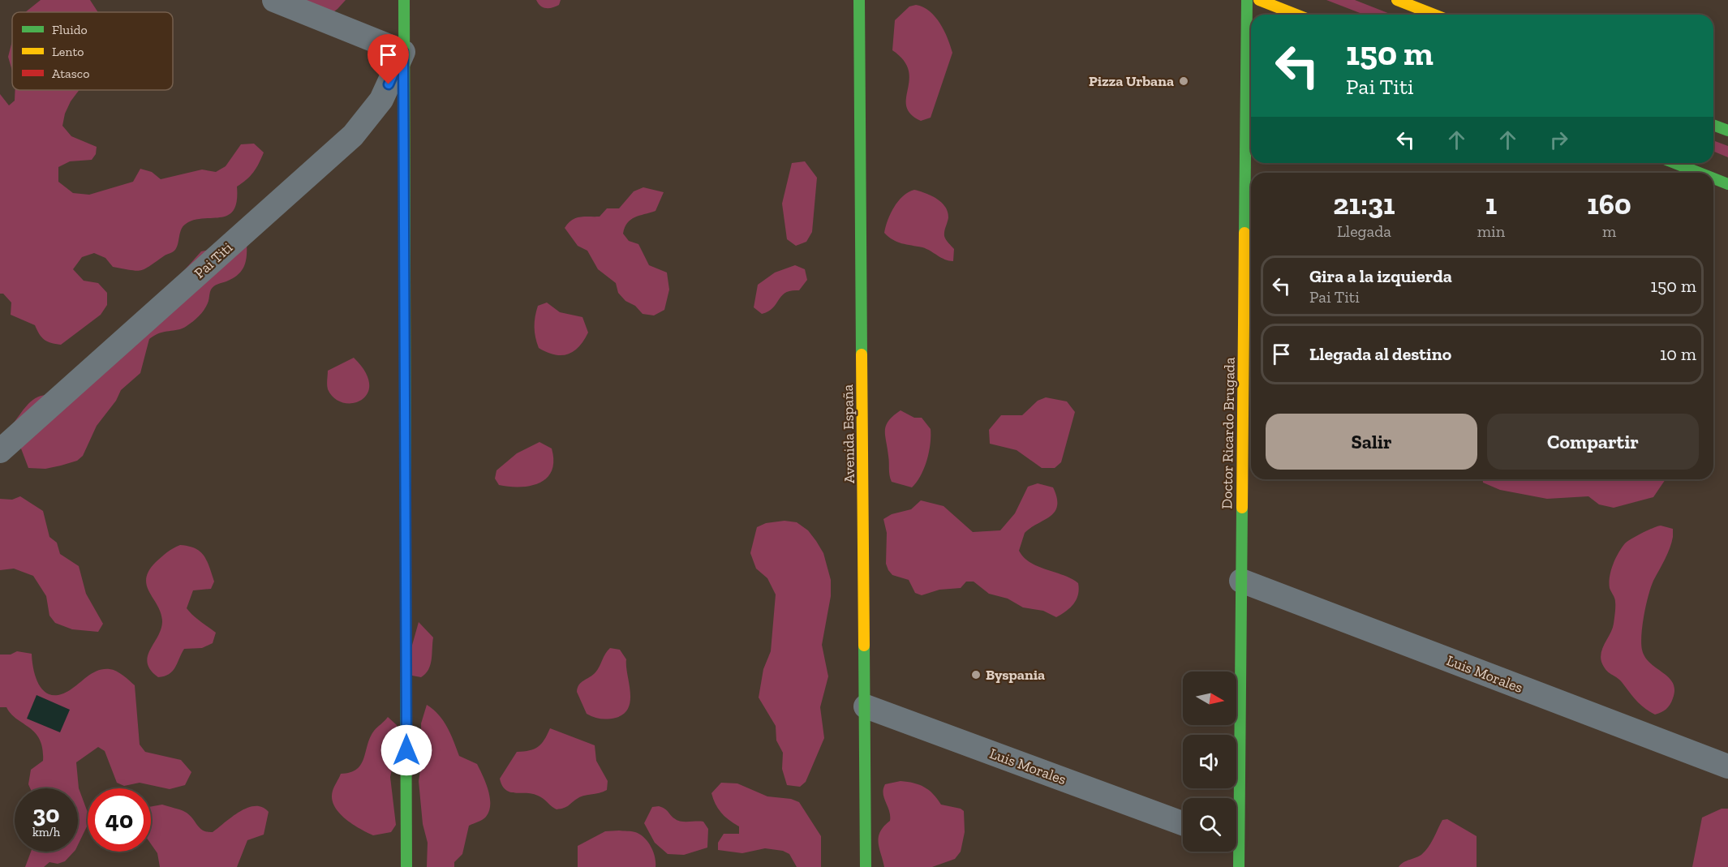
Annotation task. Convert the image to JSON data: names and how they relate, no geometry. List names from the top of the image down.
{
  "streets": {
    "street": [
      "Pai Titi",
      "Doctor Ricardo Brugada",
      "Avenida España",
      "Luis Morales"
    ]
  },
  "crossings": [
    ["Doctor Ricardo Brugada", "Luis Morales"],
    ["Avenida España", "Luis Morales"]
  ],
  "places": ["Pizza Urbana", "Byspania"],
  "legend": ["Fluido", "Lento", "Atasco"],
  "north": "right",
  "page": {
    "turn": ["150 m", "Pai Titi"],
    "eta": [
      "21:31",
      "Llegada",
      "1",
      "min",
      "160",
      "m"
    ],
    "list": [
      {
        "name": "Gira a la izquierda",
        "note": "Pai Titi",
        "value": "150 m"
      },
      {
        "name": "Llegada al destino",
        "value": "10 m"
      }
    ],
    "buttons": ["Salir", "Compartir"],
    "speed": "30 km/h",
    "limit": "40"
  }
}
